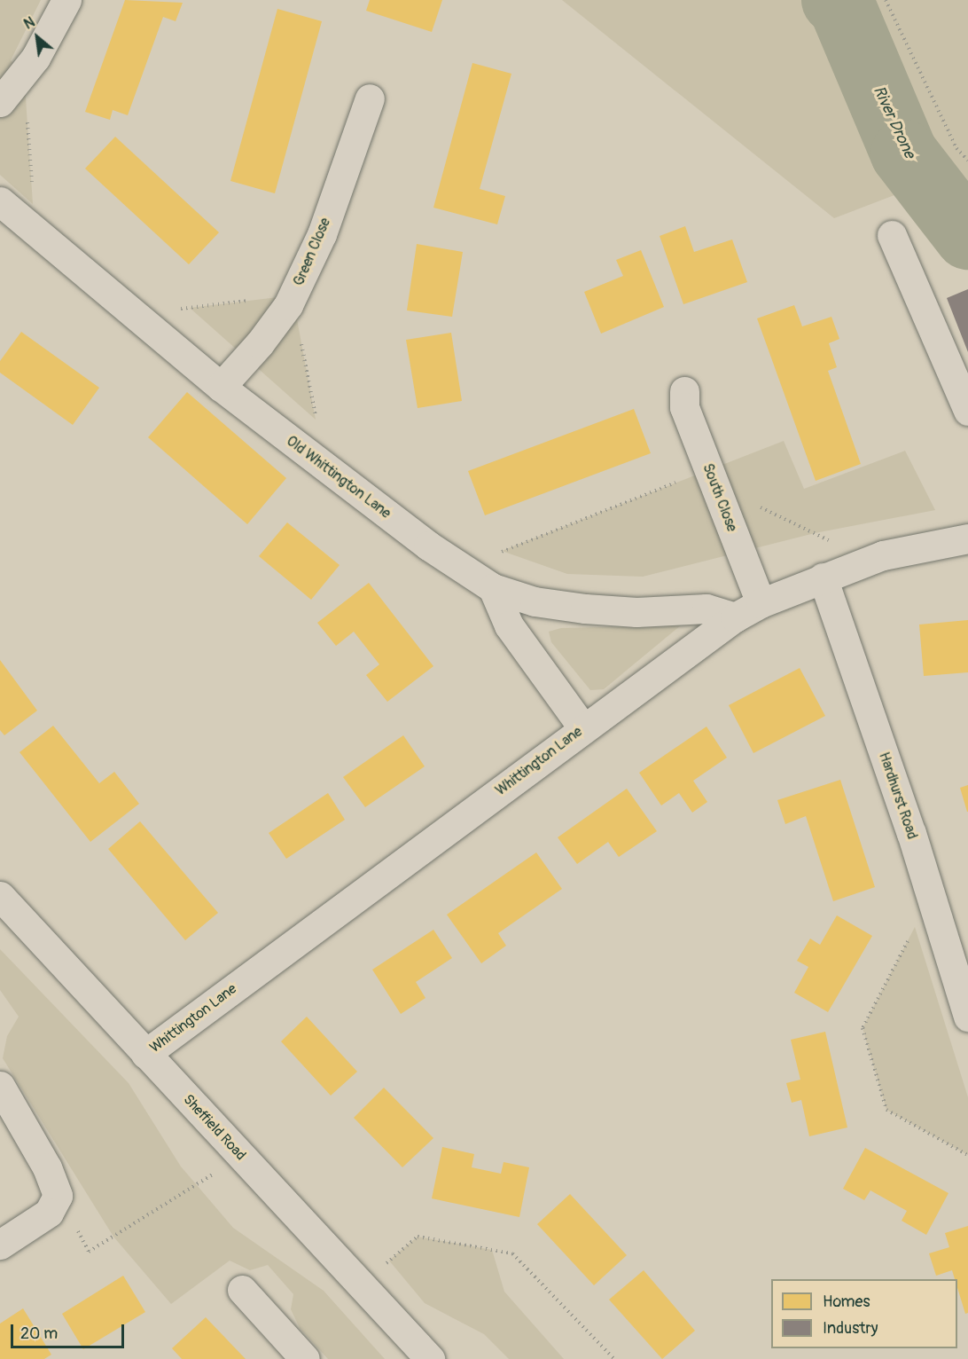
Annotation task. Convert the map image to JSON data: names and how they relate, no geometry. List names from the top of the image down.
{
  "streets": {
    "street": [
      "Green Close",
      "Old Whittington Lane",
      "South Close",
      "Whittington Lane",
      "Hardhurst Road",
      "Sheffield Road"
    ]
  },
  "crossings": [
    ["Green Close", "Old Whittington Lane"],
    ["Old Whittington Lane", "Whittington Lane"],
    ["South Close", "Whittington Lane"],
    ["Whittington Lane", "Hardhurst Road"],
    ["Whittington Lane", "Sheffield Road"]
  ],
  "water": ["River Drone"],
  "legend": ["Homes", "Industry"],
  "scale_bar": "20 m",
  "north": "top left"
}
